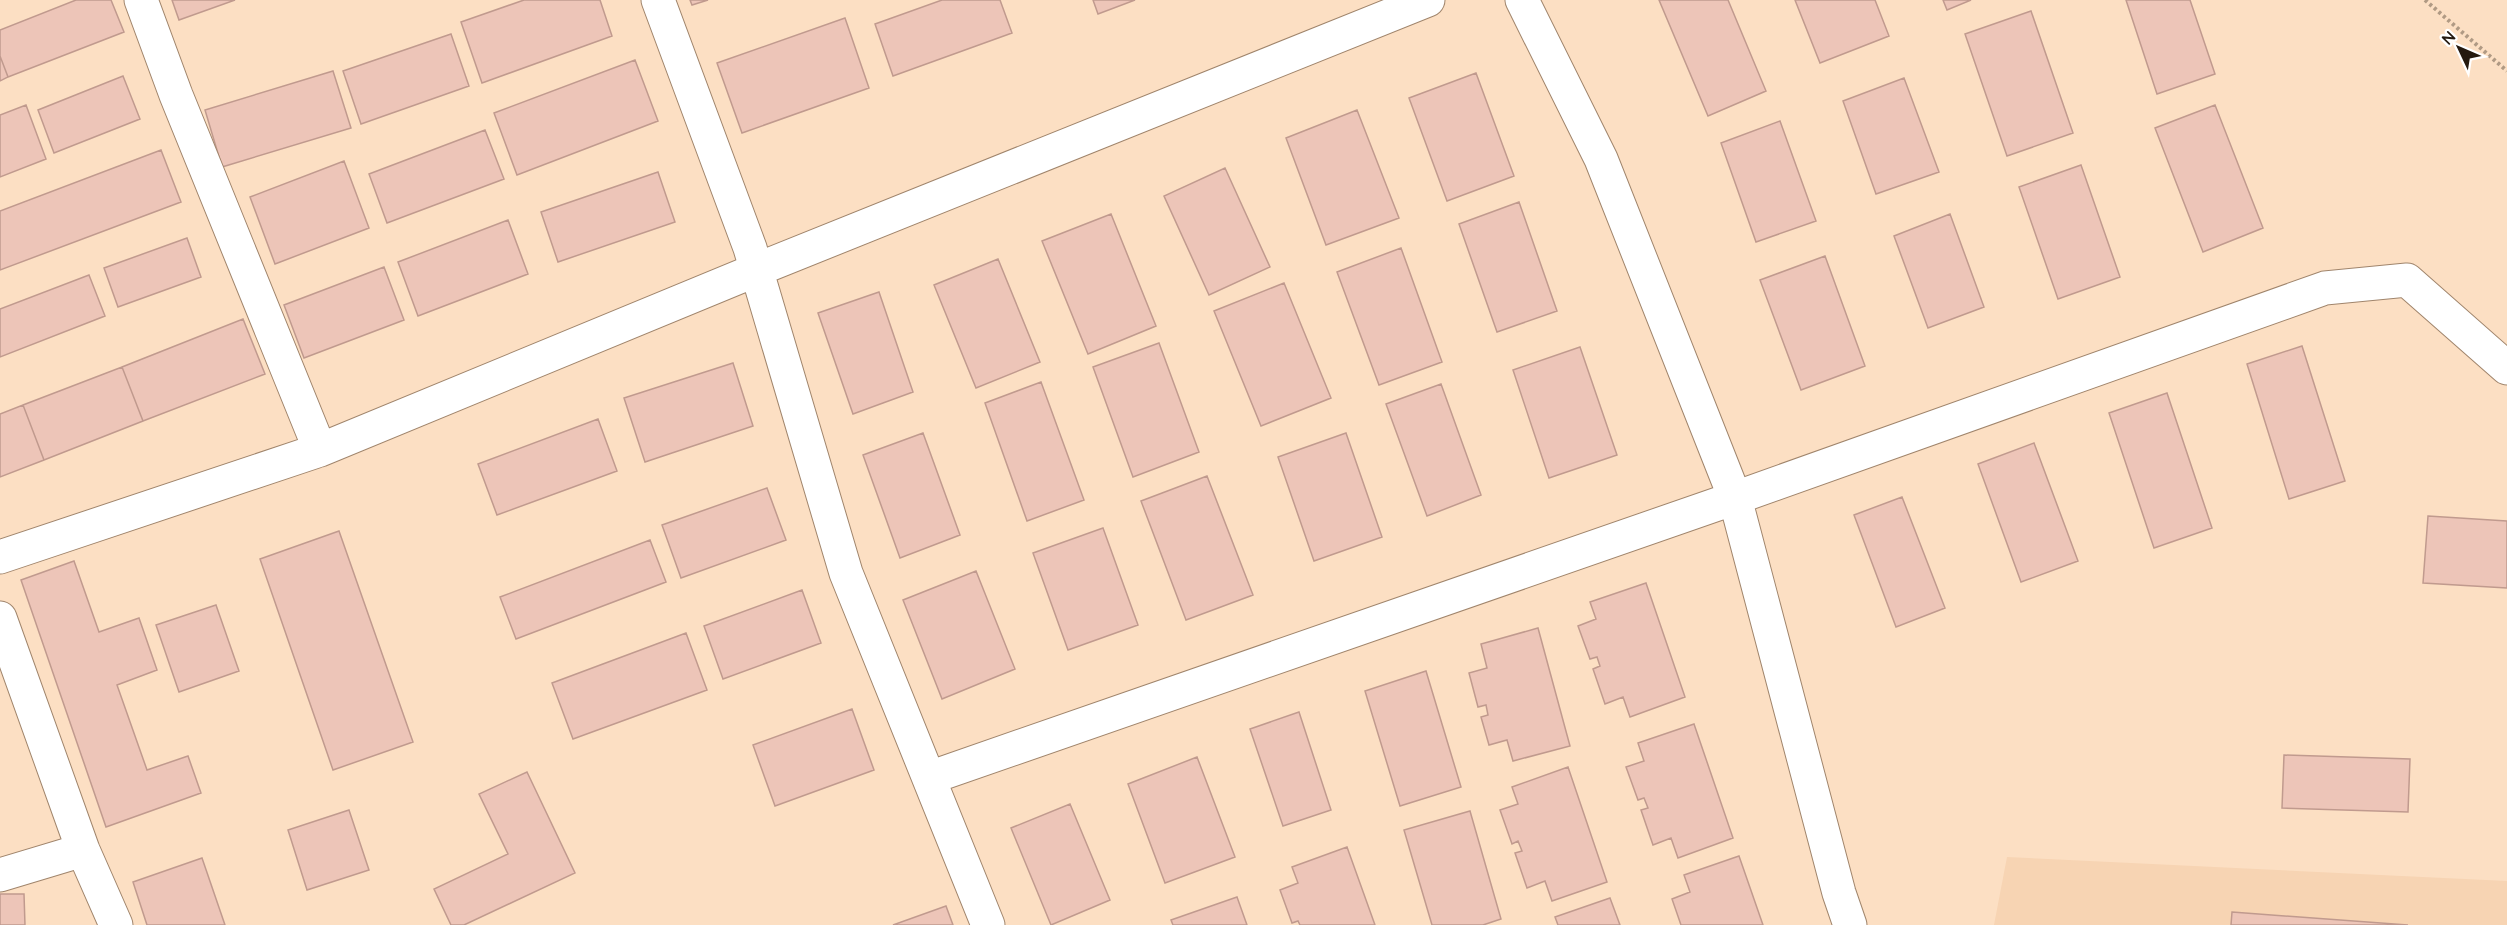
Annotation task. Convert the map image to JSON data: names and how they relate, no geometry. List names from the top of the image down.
{
  "north": "top left"
}
